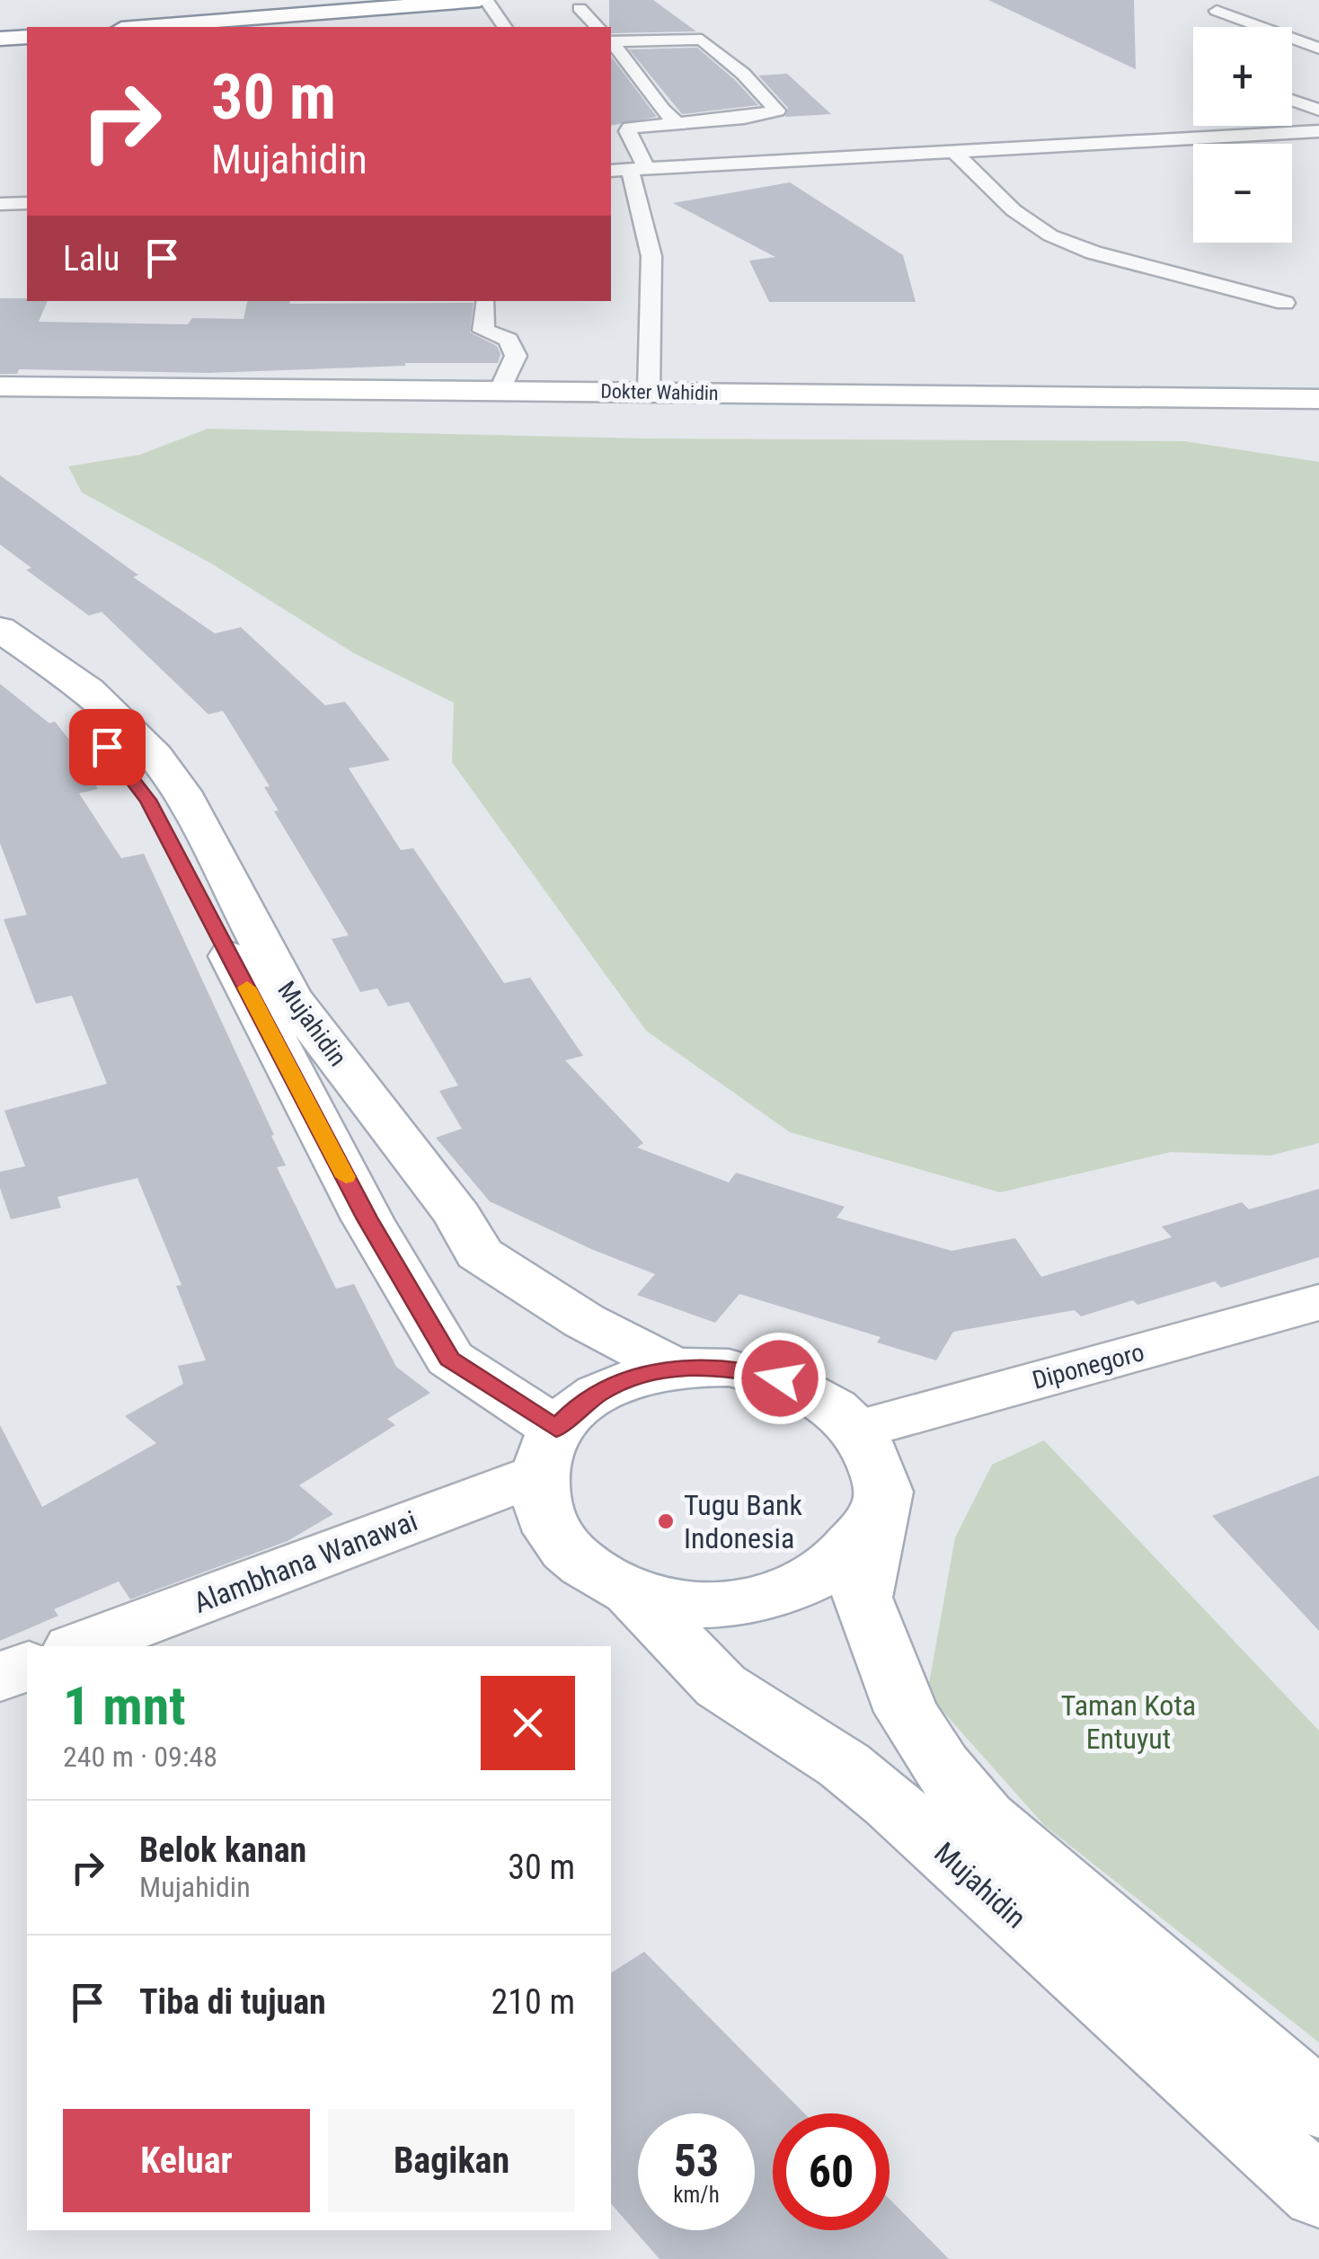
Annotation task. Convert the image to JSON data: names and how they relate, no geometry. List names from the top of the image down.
{
  "streets": {
    "main road": [
      "Dokter Wahidin",
      "Mujahidin",
      "Diponegoro",
      "Alambhana Wanawai"
    ]
  },
  "crossings": [
    ["Mujahidin", "Diponegoro"],
    ["Mujahidin", "Alambhana Wanawai"],
    ["Diponegoro", "Alambhana Wanawai"]
  ],
  "parks": ["Taman Kota Entuyut"],
  "places": ["Tugu Bank Indonesia"],
  "page": {
    "map_buttons": ["+", "−"],
    "turn": ["30 m", "Mujahidin"],
    "then": "Lalu",
    "heading": ["1 mnt", "240 m · 09:48"],
    "list": [
      {
        "name": "Belok kanan",
        "note": "Mujahidin",
        "value": "30 m"
      },
      {
        "name": "Tiba di tujuan",
        "value": "210 m"
      }
    ],
    "buttons": ["Keluar", "Bagikan"],
    "speed": "53 km/h",
    "limit": "60"
  }
}
